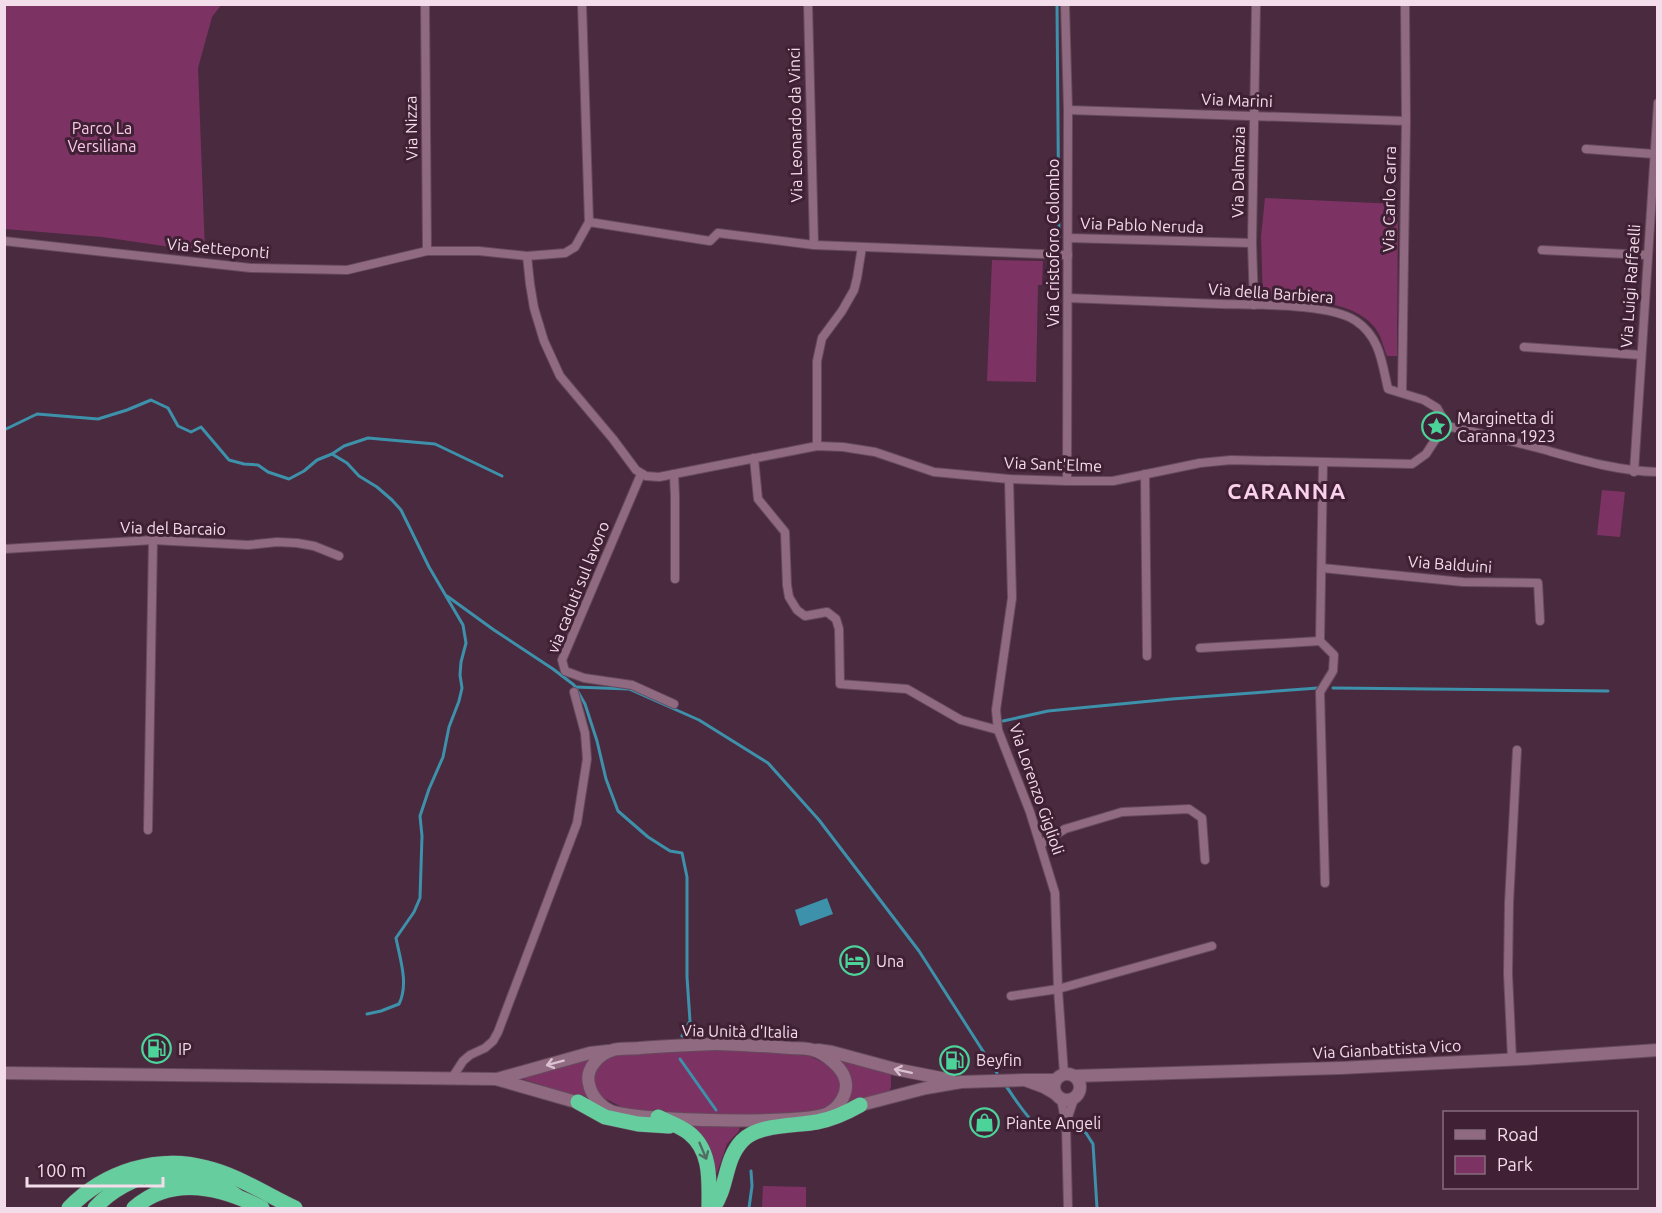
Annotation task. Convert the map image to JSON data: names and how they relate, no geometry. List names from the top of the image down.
{
  "streets": {
    "main road": ["Via Unità d'Italia", "Via Gianbattista Vico"],
    "street": [
      "Via Marini",
      "Via Leonardo da Vinci",
      "Via Nizza",
      "Via Dalmazia",
      "Via Carlo Carra",
      "Via Pablo Neruda",
      "Via Cristoforo Colombo",
      "Via Setteponti",
      "Via Luigi Raffaelli",
      "Via della Barbiera",
      "Via Sant'Elme",
      "Via del Barcaio",
      "Via Balduini",
      "via caduti sul lavoro",
      "Via Lorenzo Giglioli"
    ]
  },
  "crossings": [
    ["Via Marini", "Via Dalmazia"],
    ["Via Marini", "Via Carlo Carra"],
    ["Via Marini", "Via Cristoforo Colombo"],
    ["Via Nizza", "Via Setteponti"],
    ["Via Dalmazia", "Via Pablo Neruda"],
    ["Via Dalmazia", "Via della Barbiera"],
    ["Via Carlo Carra", "Via della Barbiera"],
    ["Via Pablo Neruda", "Via Cristoforo Colombo"],
    ["Via Cristoforo Colombo", "Via della Barbiera"],
    ["Via Cristoforo Colombo", "Via Sant'Elme"],
    ["Via della Barbiera", "Via Sant'Elme"],
    ["Via Sant'Elme", "via caduti sul lavoro"],
    ["Via Sant'Elme", "Via Lorenzo Giglioli"]
  ],
  "districts": ["CARANNA"],
  "parks": ["Parco La Versiliana"],
  "places": {
    "place": ["Marginetta di Caranna 1923"],
    "hotel": ["Una"],
    "fuel station": ["IP", "Beyfin"],
    "shop": ["Piante Angeli"]
  },
  "legend": ["Road", "Park"],
  "scale_bar": "100 m"
}
